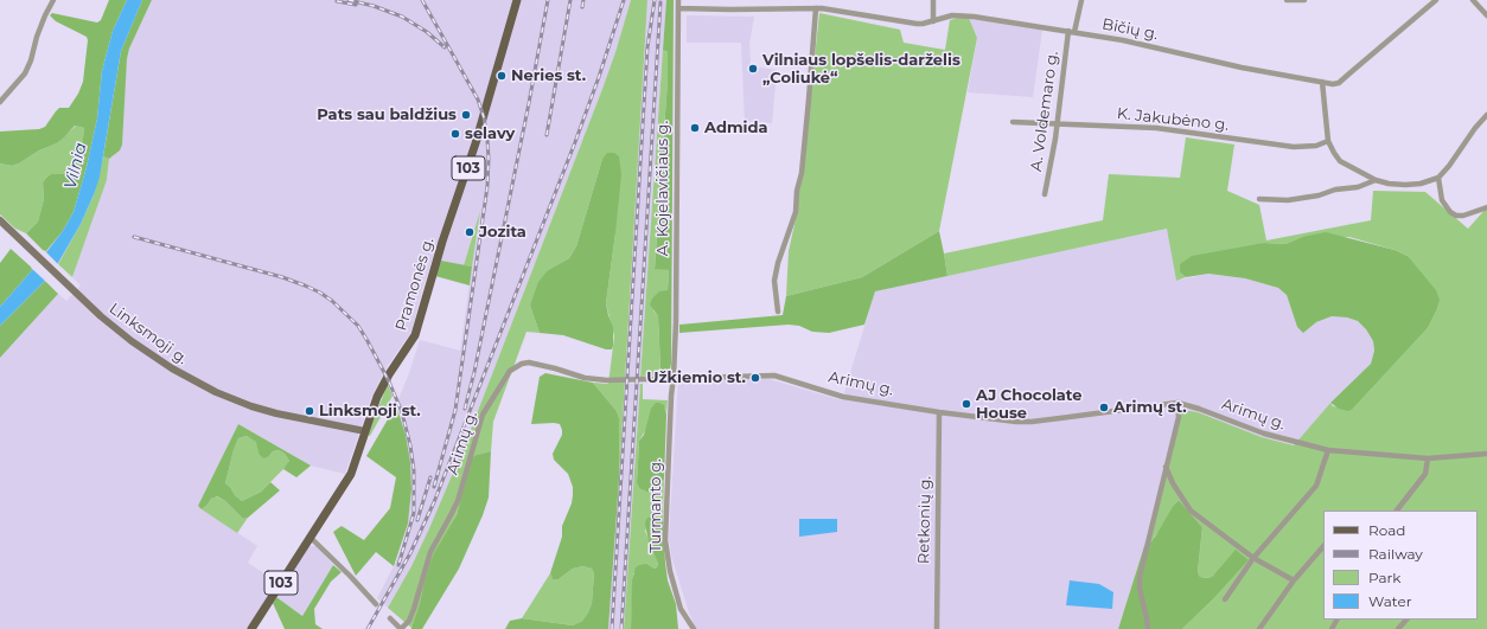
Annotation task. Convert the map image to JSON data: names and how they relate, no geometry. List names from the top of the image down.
{
  "streets": {
    "main road": ["103", "Pramonės g.", "Linksmoji g."],
    "street": [
      "Bičių g.",
      "A. Voldemaro g.",
      "K. Jakubėno g.",
      "A. Kojelavičiaus g.",
      "Arimų g.",
      "Turmanto g.",
      "Retkonių g."
    ]
  },
  "crossings": [
    ["Bičių g.", "A. Voldemaro g."],
    ["Bičių g.", "A. Kojelavičiaus g."],
    ["A. Voldemaro g.", "K. Jakubėno g."],
    ["A. Kojelavičiaus g.", "Arimų g."],
    ["A. Kojelavičiaus g.", "Turmanto g."],
    ["Pramonės g.", "Linksmoji g."],
    ["Arimų g.", "Turmanto g."],
    ["Arimų g.", "Retkonių g."]
  ],
  "water": ["Vilnia"],
  "places": [
    "Vilniaus lopšelis-darželis „Coliukė“",
    "Neries st.",
    "Pats sau baldžius",
    "Admida",
    "selavy",
    "Jozita",
    "Užkiemio st.",
    "AJ Chocolate House",
    "Arimų st.",
    "Linksmoji st."
  ],
  "legend": [
    "Road",
    "Railway",
    "Park",
    "Water"
  ]
}
